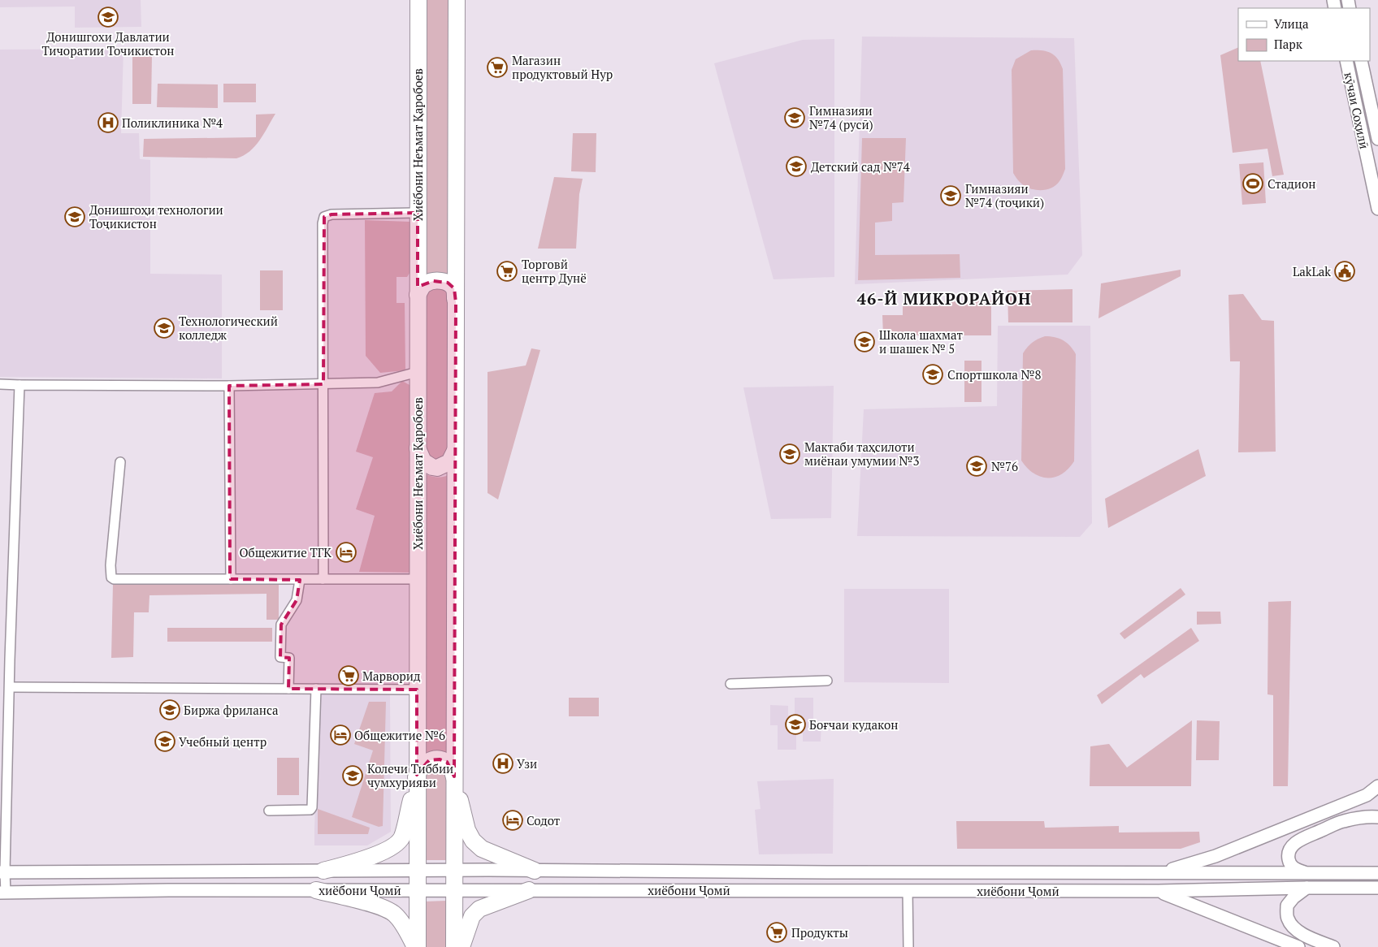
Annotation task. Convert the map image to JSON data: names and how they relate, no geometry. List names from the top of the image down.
{
  "streets": {
    "highway": ["Хиёбони Неъмат Қаробоев"],
    "main road": ["кӯчаи Соҳилӣ", "хиёбони Ҷомӣ"]
  },
  "crossings": [
    ["Хиёбони Неъмат Қаробоев", "хиёбони Ҷомӣ"]
  ],
  "districts": ["46-Й МИКРОРАЙОН"],
  "places": {
    "school or university": [
      "Донишгохи Давлатии Тичоратии Точикистон",
      "Гимназияи №74 (русӣ)",
      "Детский сад №74",
      "Гимназияи №74 (тоҷикӣ)",
      "Донишгоҳи технологии Тоҷикистон",
      "Технологический колледж",
      "Школа шахмат и шашек № 5",
      "Спортшкола №8",
      "Мактаби таҳсилоти миёнаи умумии №3",
      "№76",
      "Биржа фриланса",
      "Боғчаи кудакон",
      "Учебный центр",
      "Колечи Тиббии чумхурияви"
    ],
    "supermarket": [
      "Магазин продуктовый Нур",
      "Торговй центр Дунё",
      "Марворид",
      "Продукты"
    ],
    "hospital": ["Поликлиника №4", "Узи"],
    "sports": ["Стадион"],
    "public building": ["LakLak"],
    "hotel": ["Общежитие ТГК", "Общежитие №6", "Содот"]
  },
  "legend": ["Улица", "Парк"]
}
